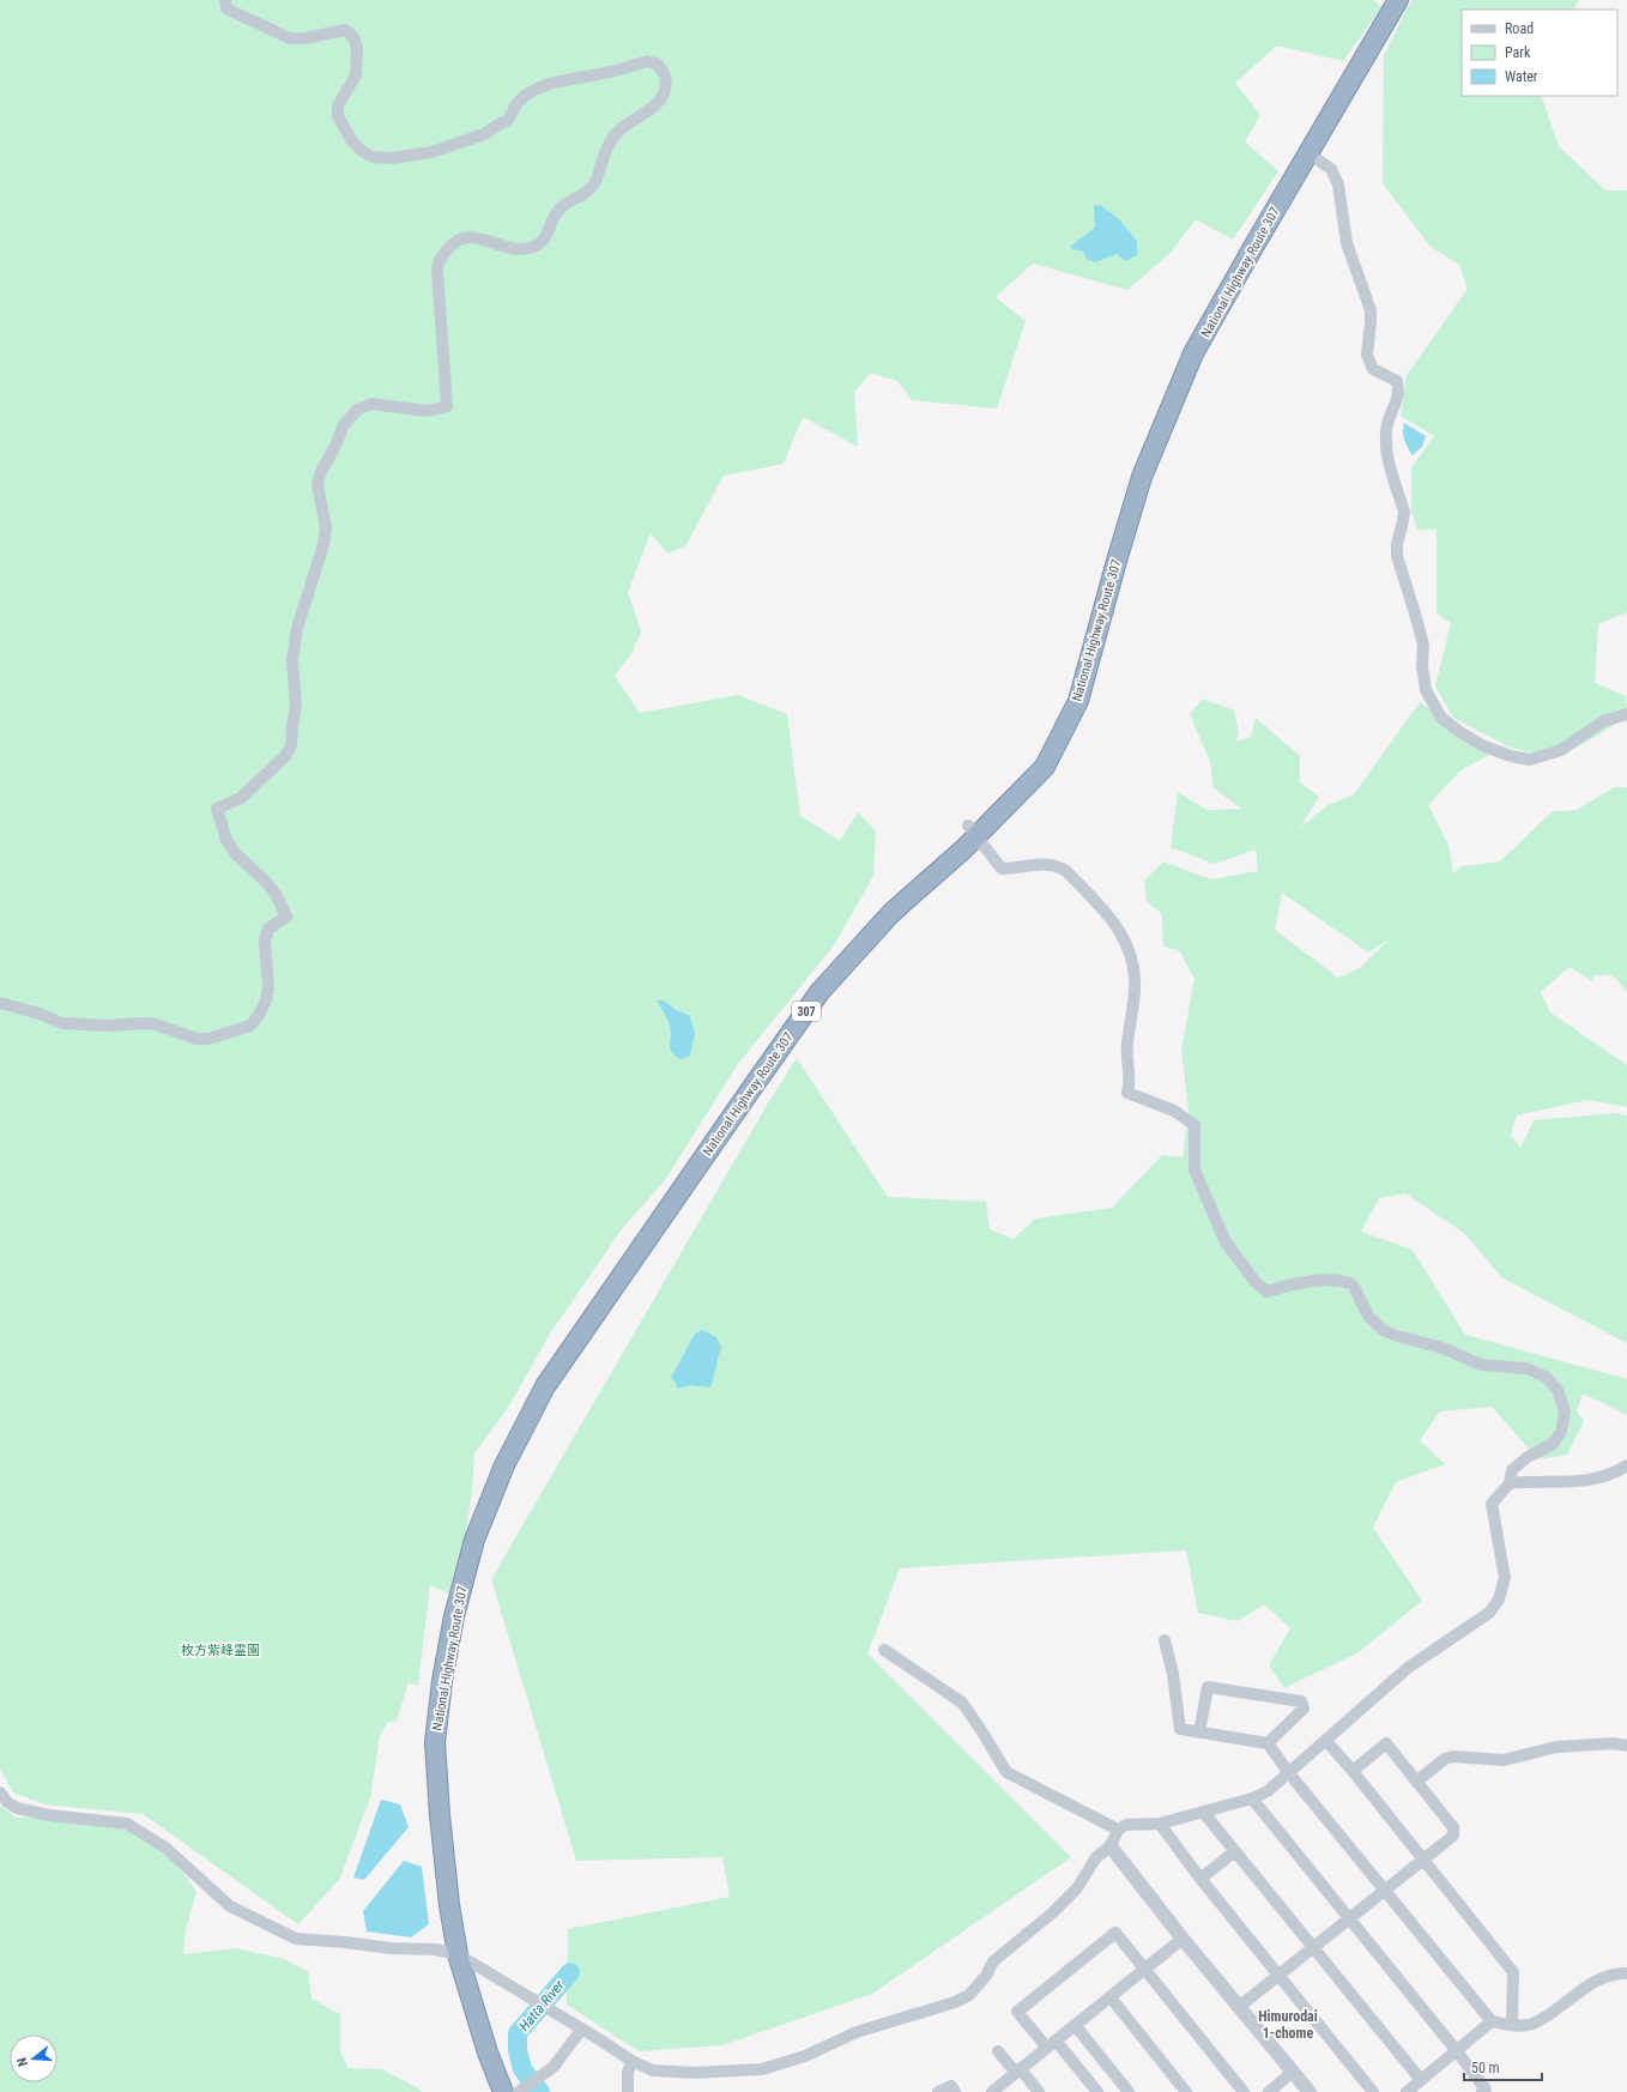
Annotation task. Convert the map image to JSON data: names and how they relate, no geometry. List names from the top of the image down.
{
  "streets": {
    "highway": ["National Highway Route 307", "307"]
  },
  "districts": ["Himurodai 1-chome"],
  "water": ["Hatta River"],
  "parks": ["枚方紫峰霊園"],
  "legend": ["Road", "Park", "Water"],
  "scale_bar": "50 m",
  "north": "left"
}
